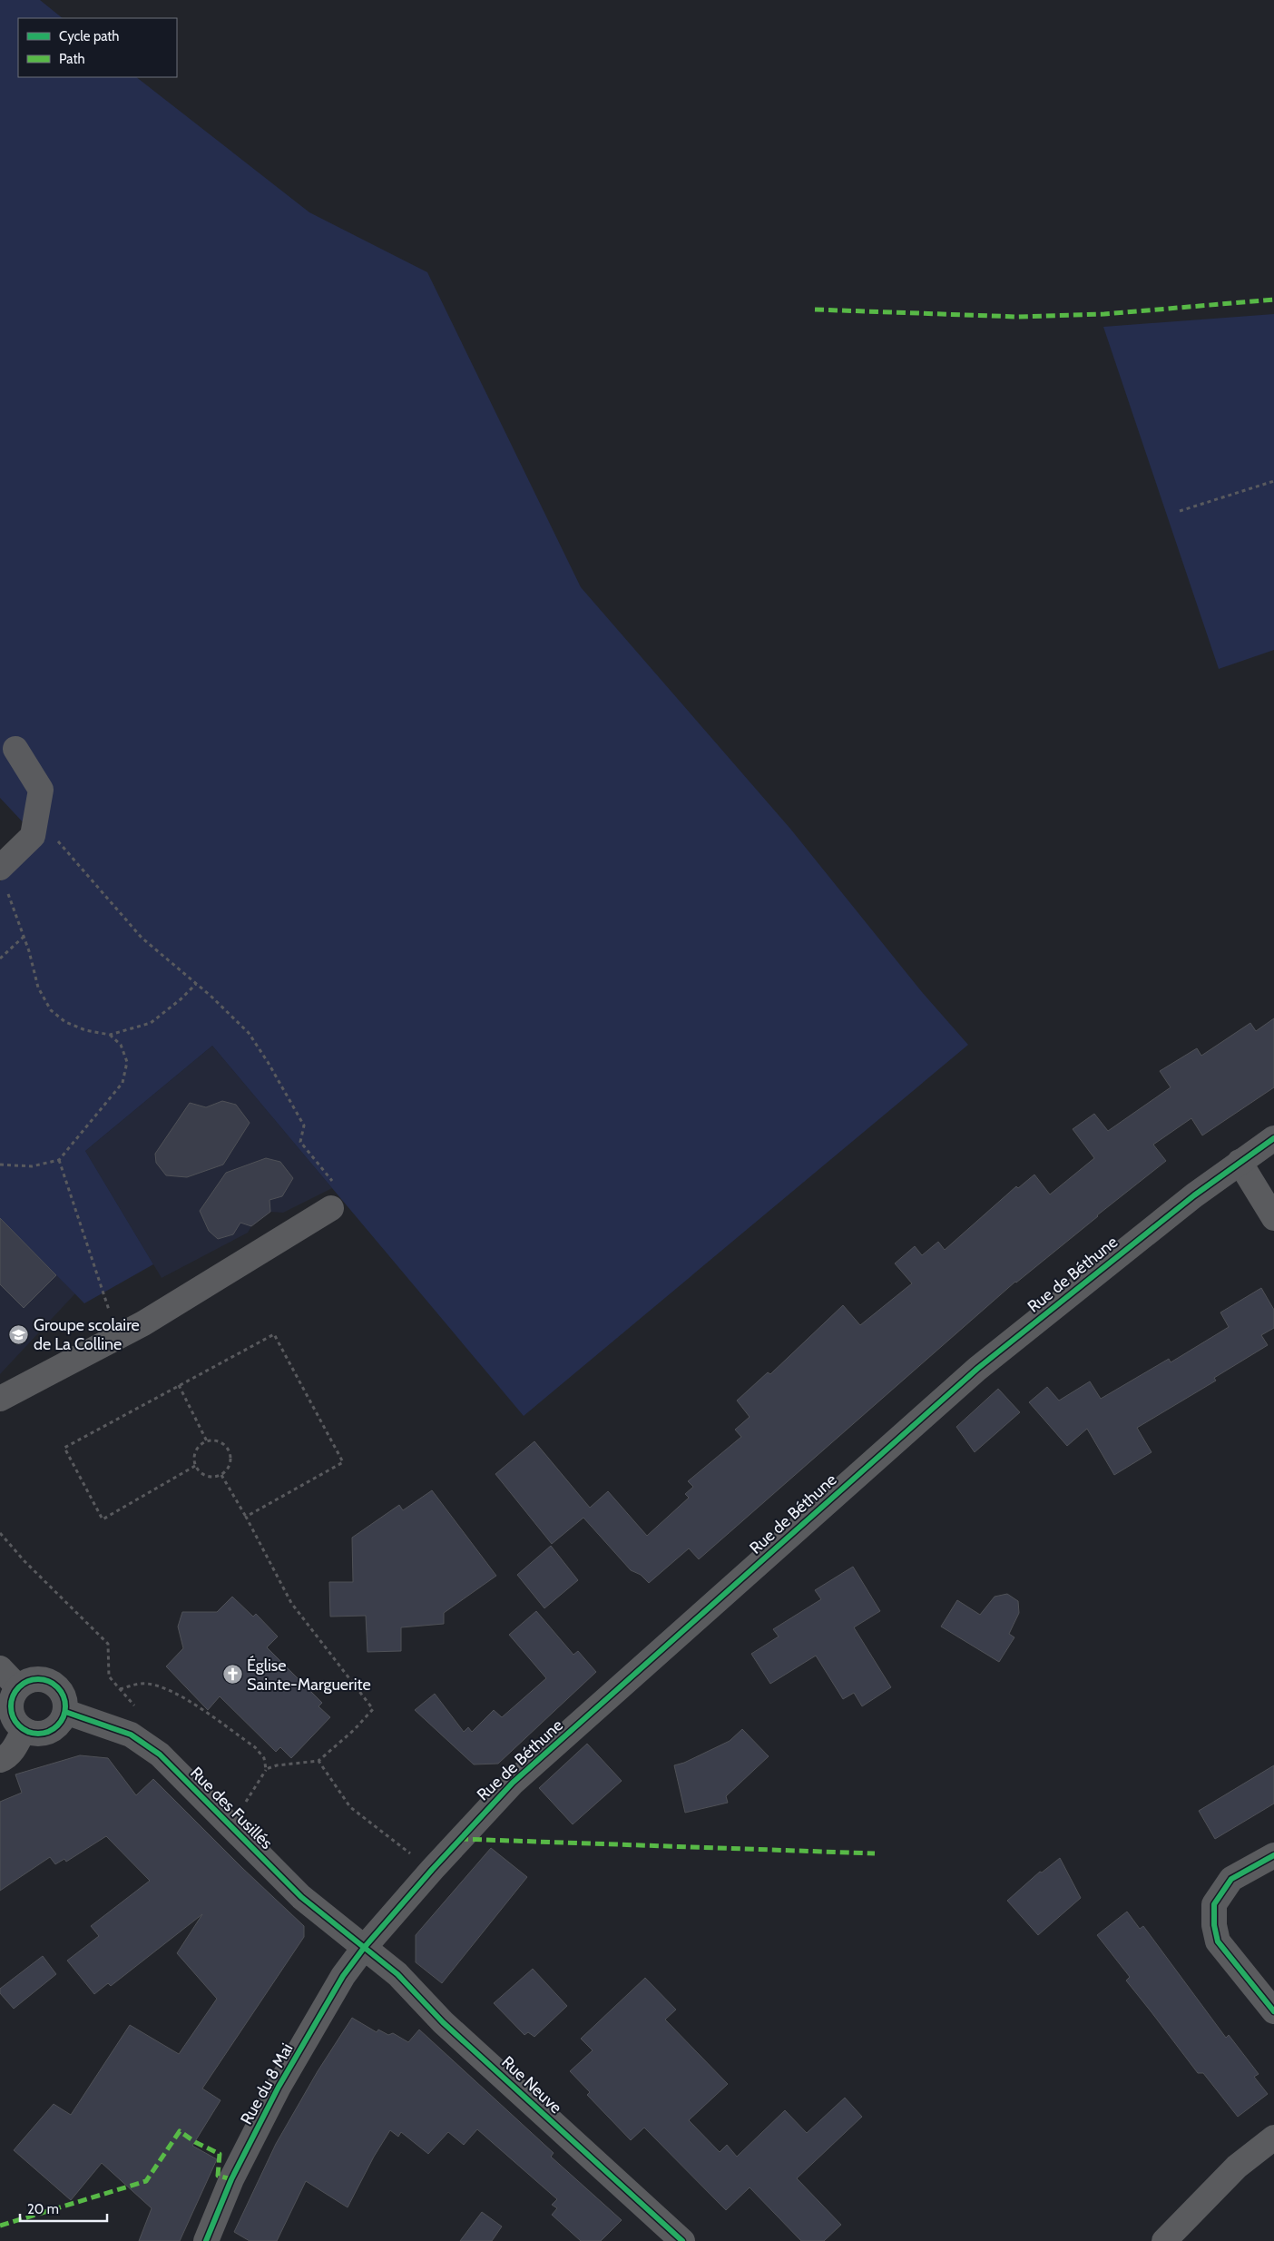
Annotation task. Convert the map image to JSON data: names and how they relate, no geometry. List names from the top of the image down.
{
  "streets": {
    "street": [
      "Rue de Béthune",
      "Rue des Fusillés",
      "Rue du 8 Mai",
      "Rue Neuve"
    ]
  },
  "crossings": [
    ["Rue de Béthune", "Rue des Fusillés"],
    ["Rue de Béthune", "Rue du 8 Mai"],
    ["Rue de Béthune", "Rue Neuve"],
    ["Rue des Fusillés", "Rue du 8 Mai"],
    ["Rue des Fusillés", "Rue Neuve"],
    ["Rue du 8 Mai", "Rue Neuve"]
  ],
  "places": {
    "school or university": ["Groupe scolaire de La Colline"],
    "church": ["Église Sainte-Marguerite"]
  },
  "legend": ["Cycle path", "Path"],
  "scale_bar": "20 m"
}
